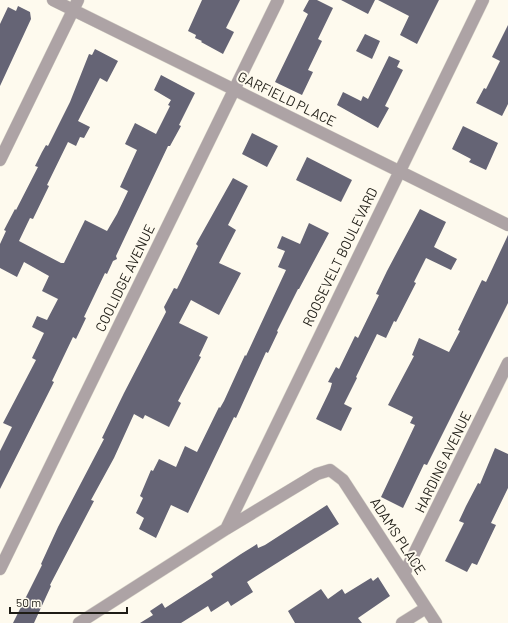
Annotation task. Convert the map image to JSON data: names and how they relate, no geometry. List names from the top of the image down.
{
  "streets": {
    "street": [
      "GARFIELD PLACE",
      "ROOSEVELT BOULEVARD",
      "COOLIDGE AVENUE",
      "HARDING AVENUE",
      "ADAMS PLACE"
    ]
  },
  "crossings": [
    ["GARFIELD PLACE", "ROOSEVELT BOULEVARD"],
    ["GARFIELD PLACE", "COOLIDGE AVENUE"],
    ["ROOSEVELT BOULEVARD", "ADAMS PLACE"],
    ["HARDING AVENUE", "ADAMS PLACE"]
  ],
  "scale_bar": "50 m"
}
